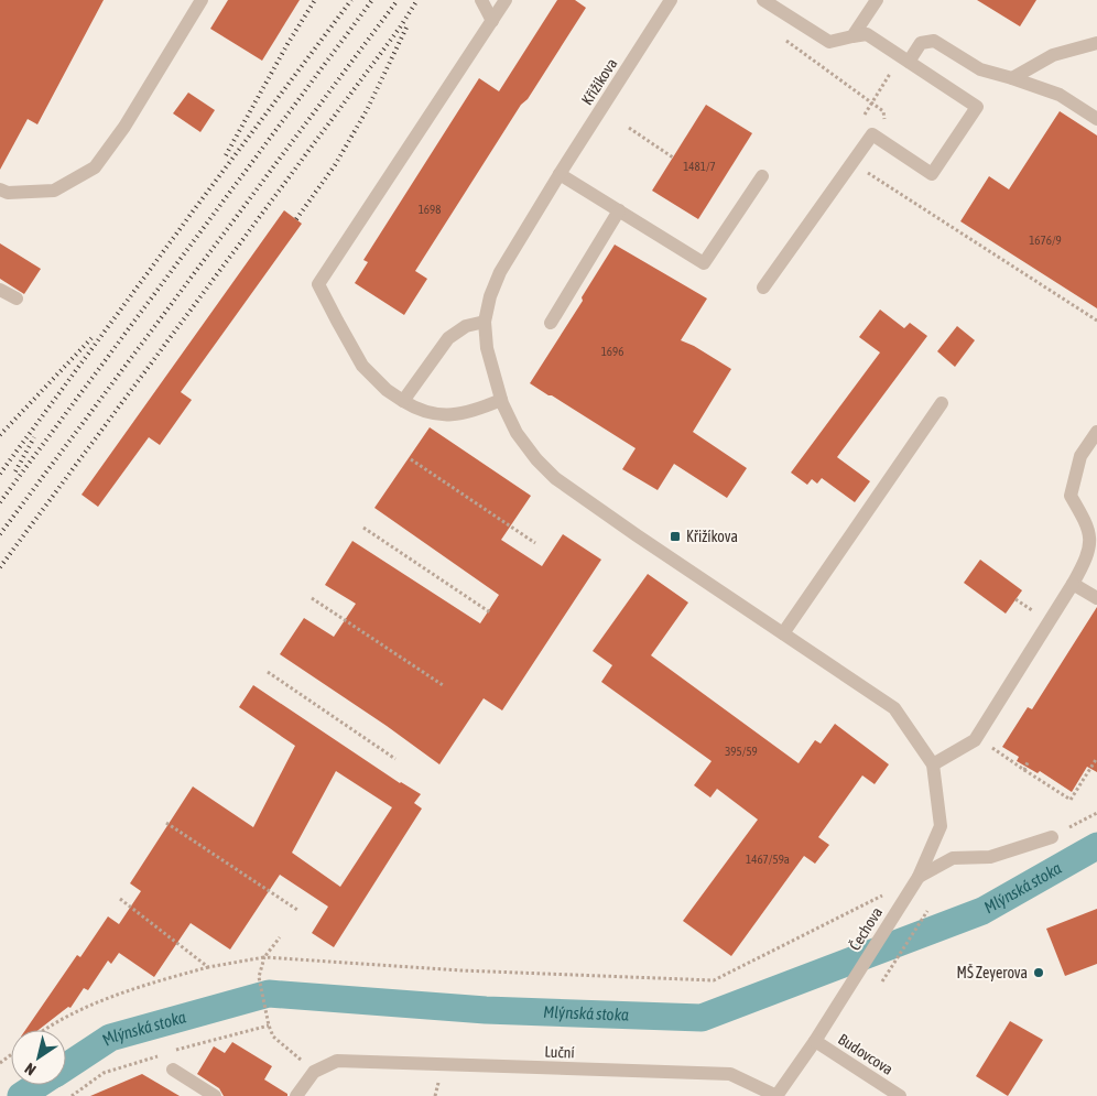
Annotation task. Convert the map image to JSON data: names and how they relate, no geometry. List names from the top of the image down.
{
  "streets": {
    "street": [
      "Křižíkova",
      "Čechova",
      "Luční",
      "Budovcova"
    ]
  },
  "crossings": [
    ["Křižíkova", "Čechova"],
    ["Čechova", "Luční"],
    ["Čechova", "Budovcova"]
  ],
  "water": ["Mlýnská stoka"],
  "places": {
    "transit": ["Křižíkova"],
    "other": ["MŠ Zeyerova"]
  },
  "house_numbers": [
    "1481/7",
    "1698",
    "1676/9",
    "1696",
    "395/59",
    "1467/59a"
  ],
  "north": "bottom left"
}
